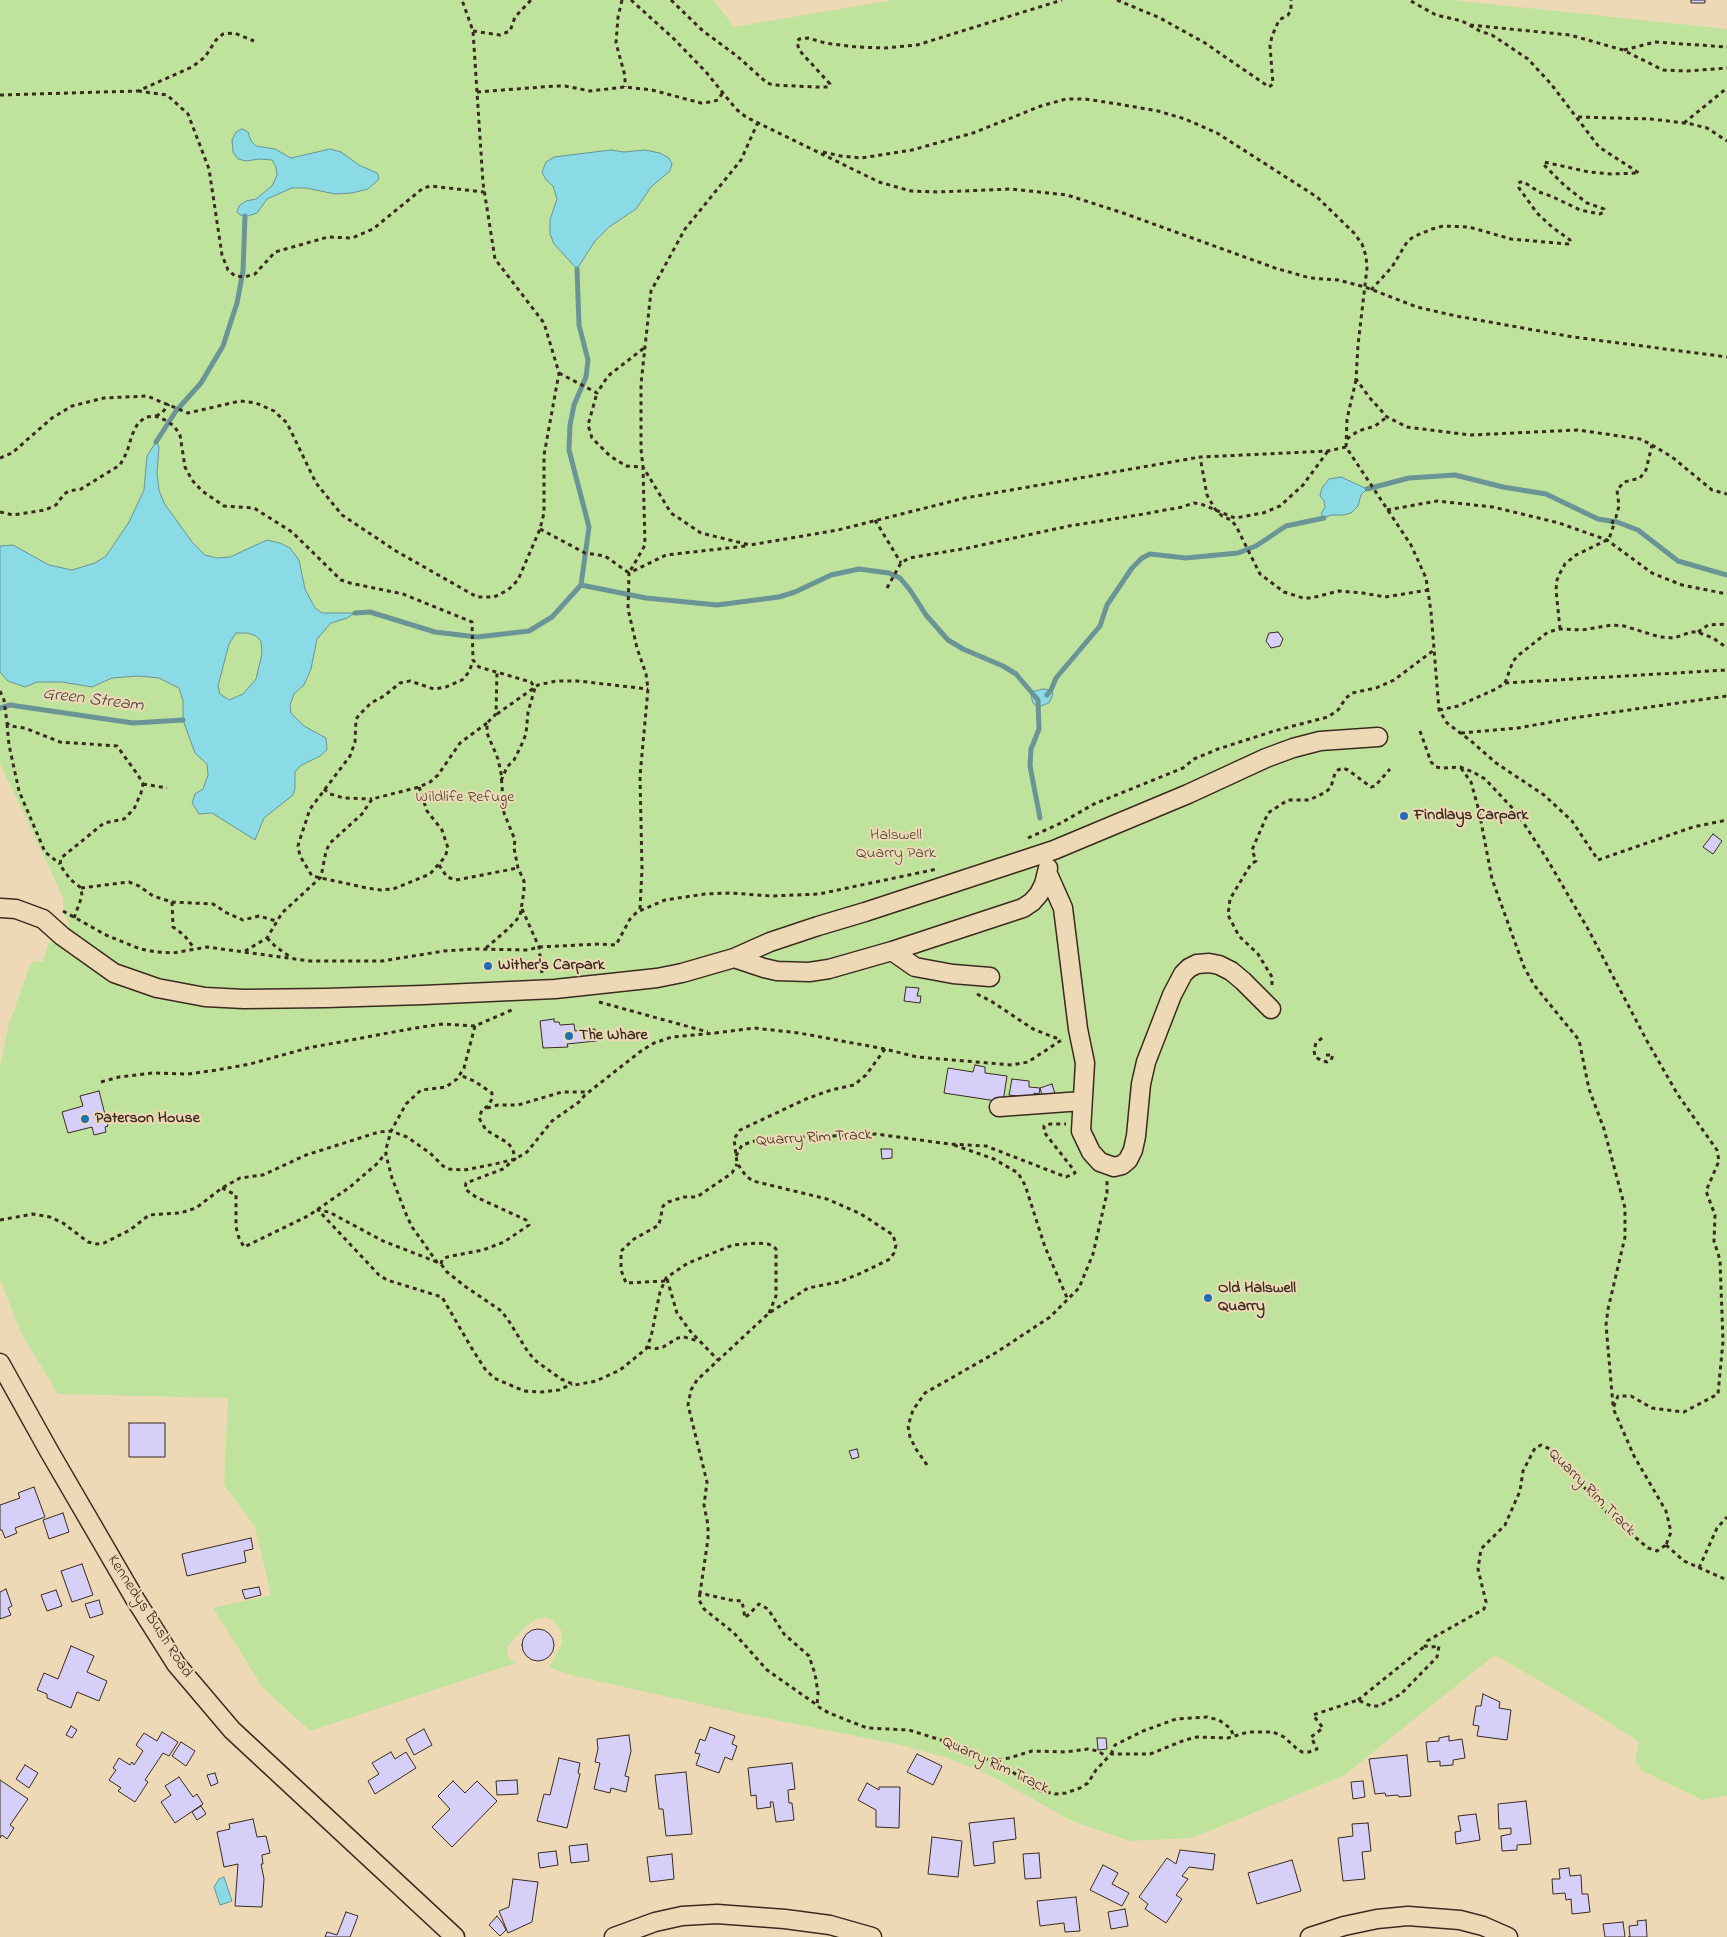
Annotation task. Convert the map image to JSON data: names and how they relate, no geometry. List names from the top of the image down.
{
  "streets": {
    "street": ["Kennedys Bush Road"],
    "path": ["Quarry Rim Track"]
  },
  "water": ["Green Stream"],
  "parks": ["Wildlife Refuge", "Halswell Quarry Park"],
  "places": [
    "Findlays Carpark",
    "Wither's Carpark",
    "The Whare",
    "Paterson House",
    "Old Halswell Quarry"
  ]
}
